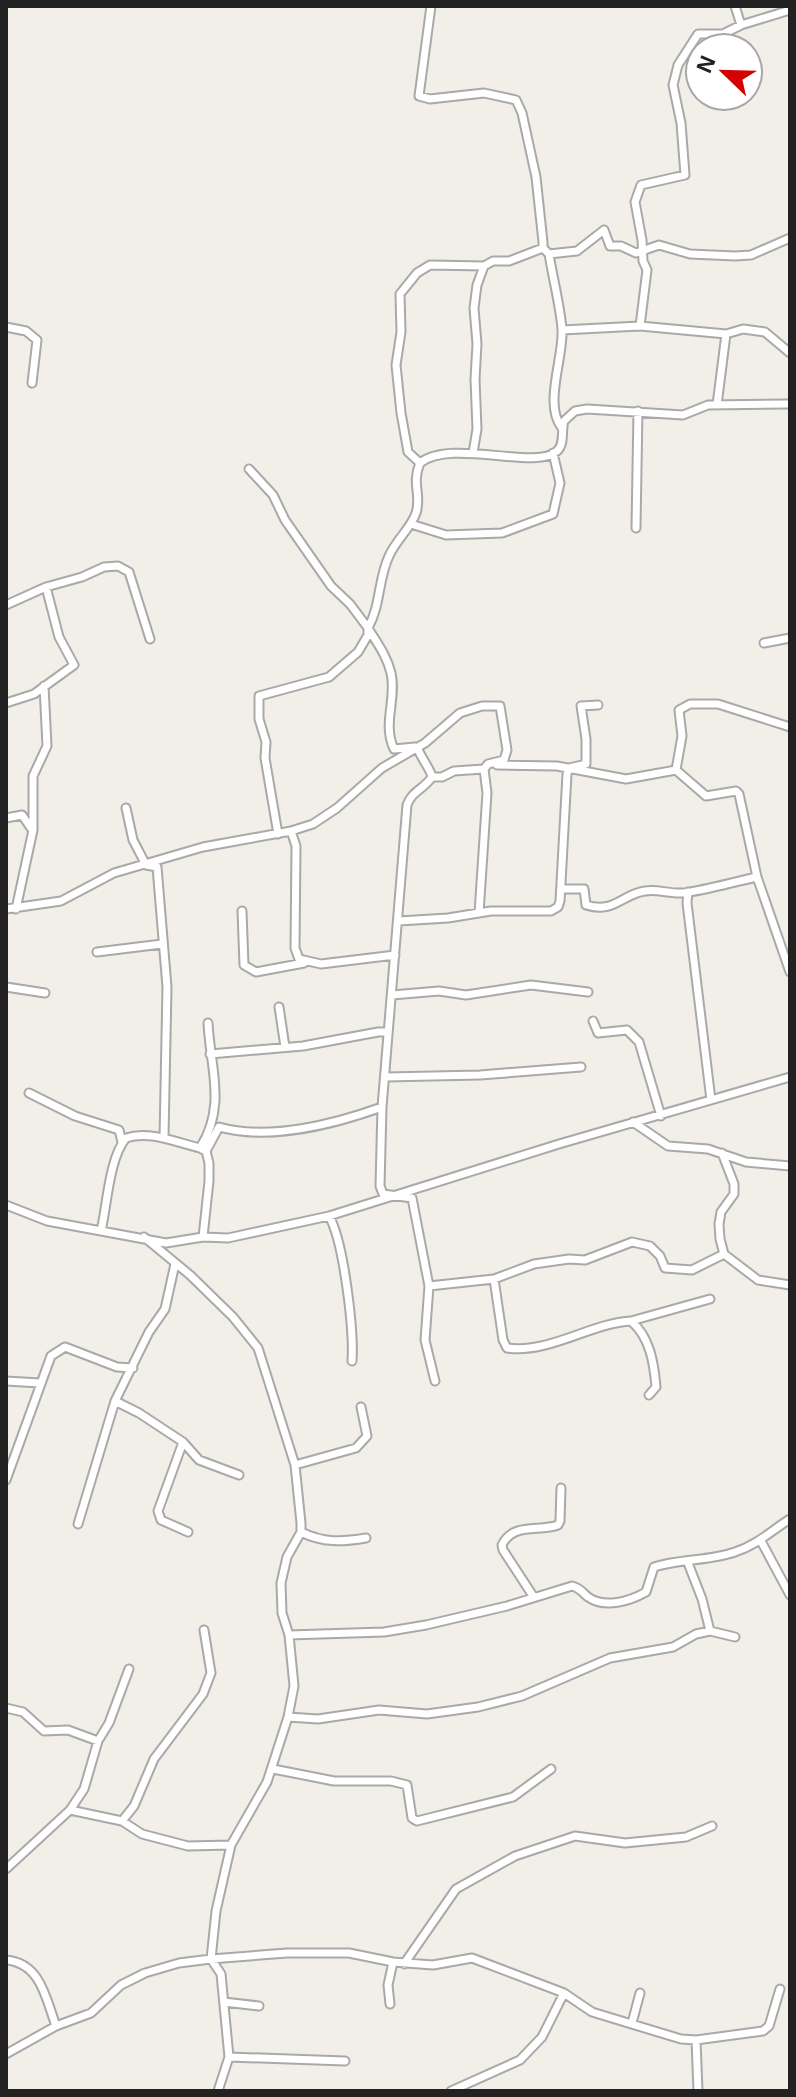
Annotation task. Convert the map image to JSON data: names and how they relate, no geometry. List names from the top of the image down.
{
  "north": "top left"
}
